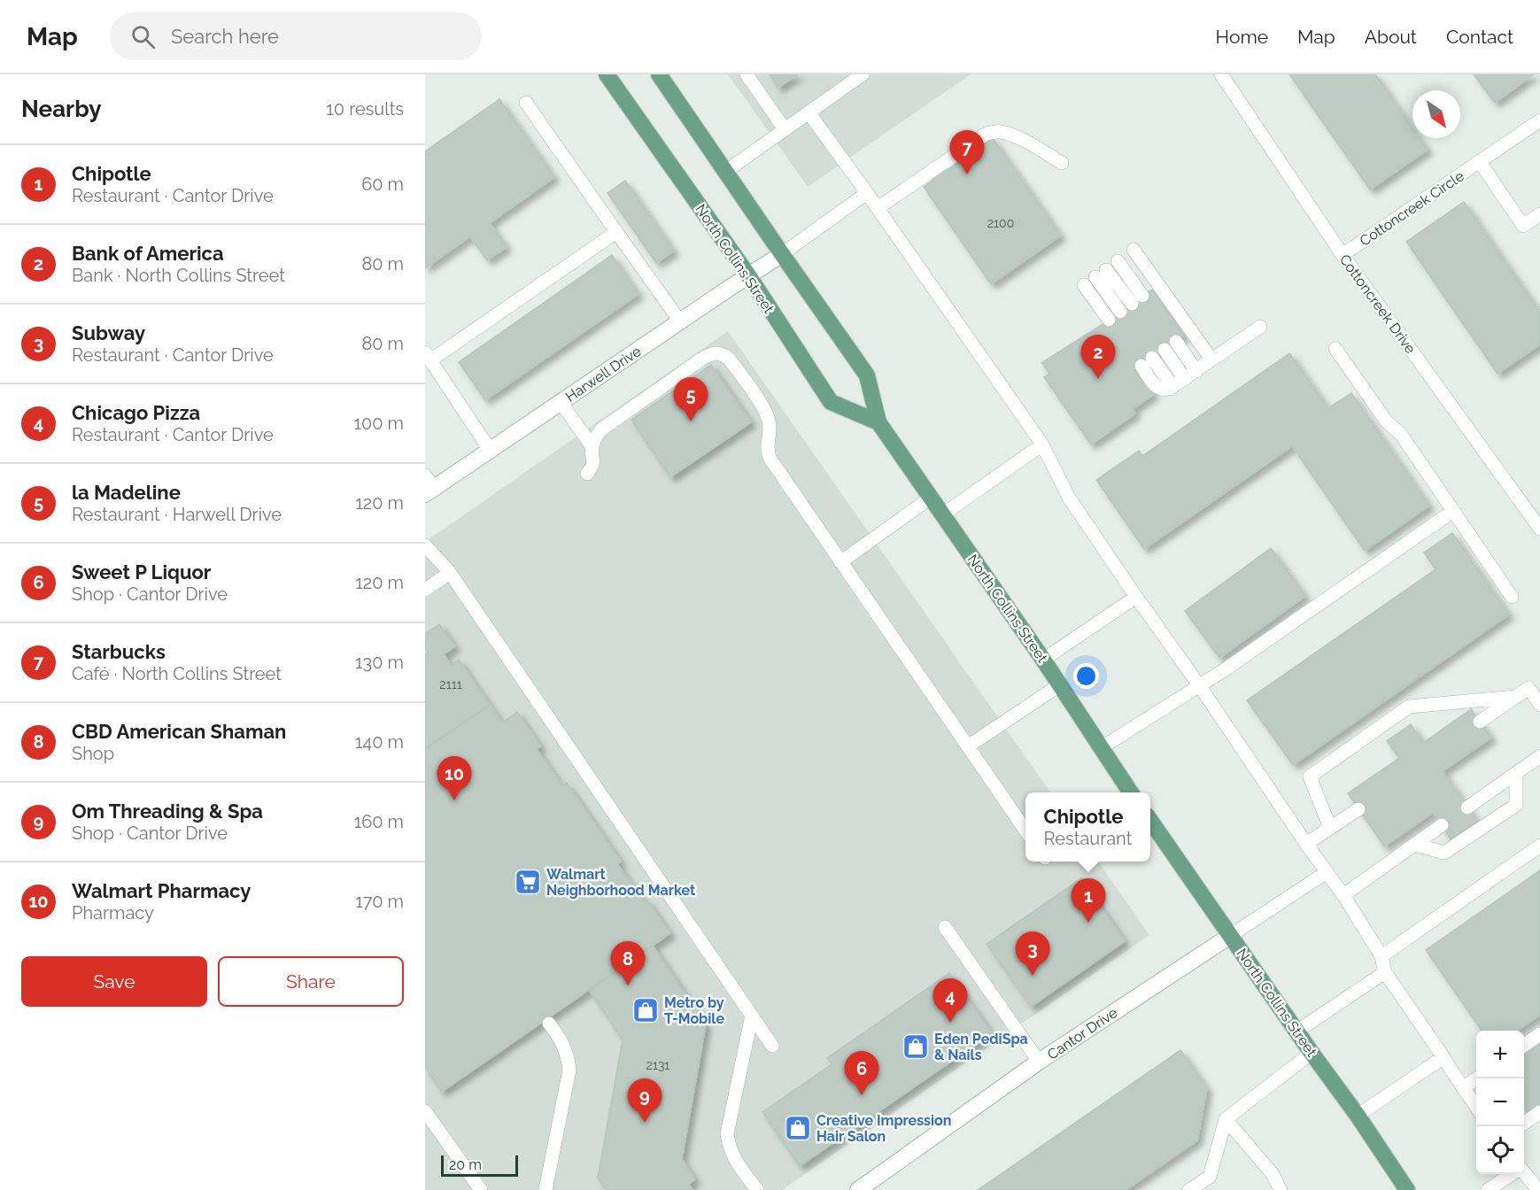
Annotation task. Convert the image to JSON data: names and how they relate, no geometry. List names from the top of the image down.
{
  "streets": {
    "main road": ["North Collins Street"],
    "street": ["Harwell Drive", "Cantor Drive"],
    "lane": ["Cottoncreek Circle", "Cottoncreek Drive"]
  },
  "crossings": [
    ["Cottoncreek Circle", "Cottoncreek Drive"],
    ["North Collins Street", "Harwell Drive"],
    ["North Collins Street", "Cantor Drive"]
  ],
  "places": {
    "supermarket": ["Walmart Neighborhood Market"],
    "shop": ["Metro by T-Mobile", "Eden PediSpa & Nails", "Creative Impression Hair Salon"]
  },
  "house_numbers": ["2100", "2111", "2131"],
  "scale_bar": "20 m",
  "north": "bottom right",
  "page": {
    "header": "Map",
    "search": "Search here",
    "nav": [
      "Home",
      "Map",
      "About",
      "Contact"
    ],
    "heading": ["Nearby", "10 results"],
    "pins": [
      "7",
      "2",
      "5",
      "10",
      "1",
      "3",
      "8",
      "4",
      "6",
      "9"
    ],
    "list": [
      {
        "mark": "1",
        "name": "Chipotle",
        "note": "Restaurant · Cantor Drive",
        "value": "60 m"
      },
      {
        "mark": "2",
        "name": "Bank of America",
        "note": "Bank · North Collins Street",
        "value": "80 m"
      },
      {
        "mark": "3",
        "name": "Subway",
        "note": "Restaurant · Cantor Drive",
        "value": "80 m"
      },
      {
        "mark": "4",
        "name": "Chicago Pizza",
        "note": "Restaurant · Cantor Drive",
        "value": "100 m"
      },
      {
        "mark": "5",
        "name": "la Madeline",
        "note": "Restaurant · Harwell Drive",
        "value": "120 m"
      },
      {
        "mark": "6",
        "name": "Sweet P Liquor",
        "note": "Shop · Cantor Drive",
        "value": "120 m"
      },
      {
        "mark": "7",
        "name": "Starbucks",
        "note": "Café · North Collins Street",
        "value": "130 m"
      },
      {
        "mark": "8",
        "name": "CBD American Shaman",
        "note": "Shop",
        "value": "140 m"
      },
      {
        "mark": "9",
        "name": "Om Threading & Spa",
        "note": "Shop · Cantor Drive",
        "value": "160 m"
      },
      {
        "mark": "10",
        "name": "Walmart Pharmacy",
        "note": "Pharmacy",
        "value": "170 m"
      }
    ],
    "popup": ["Chipotle", "Restaurant"],
    "buttons": ["Save", "Share"],
    "map_buttons": ["+", "−"],
    "scale": "20 m"
  }
}
